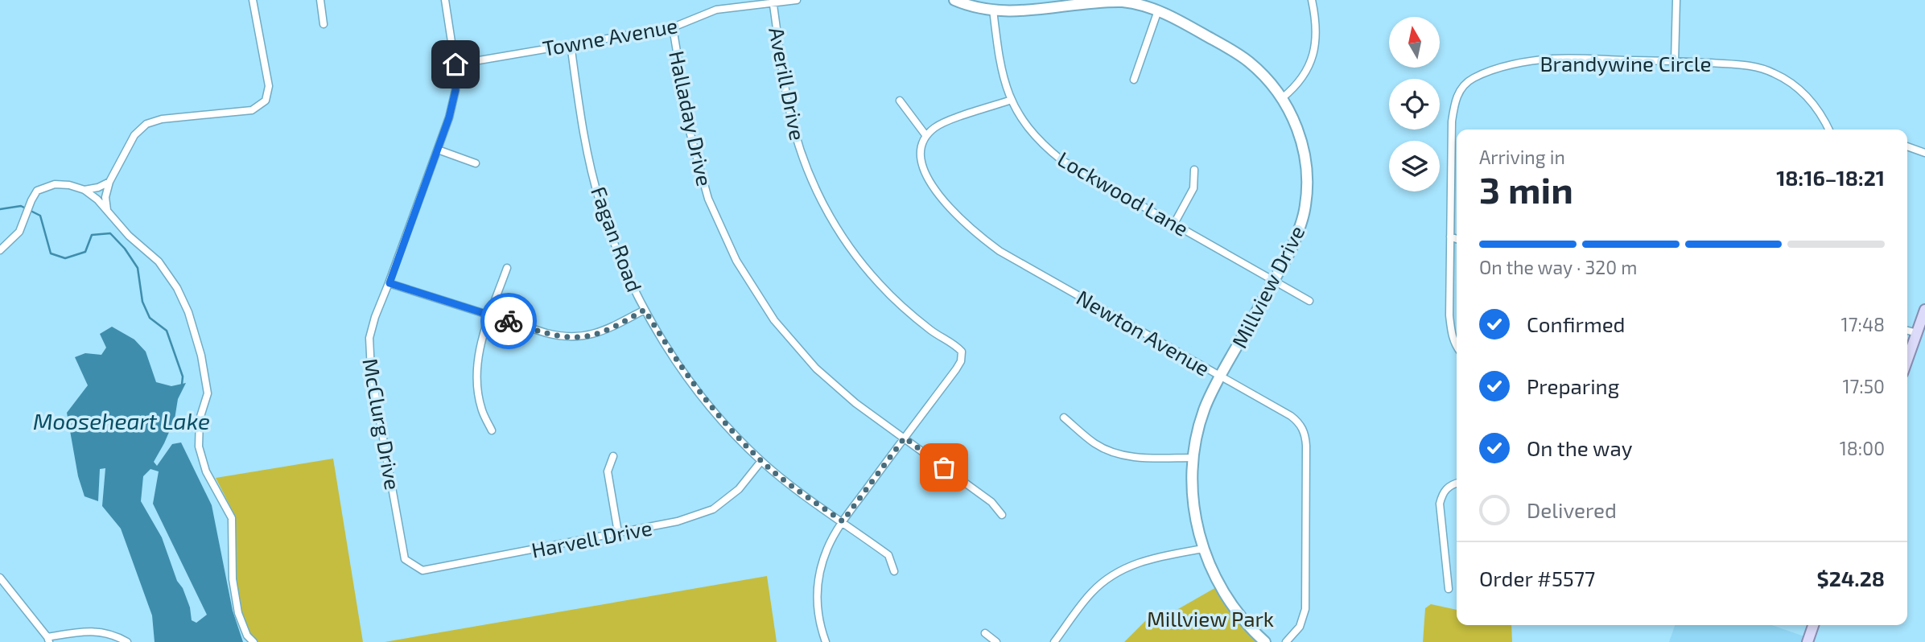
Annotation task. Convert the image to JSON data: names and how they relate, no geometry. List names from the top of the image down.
{
  "streets": {
    "street": [
      "Towne Avenue",
      "Brandywine Circle",
      "Averill Drive",
      "Halladay Drive",
      "Lockwood Lane",
      "Fagan Road",
      "Millview Drive",
      "Newton Avenue",
      "McClurg Drive",
      "Harvell Drive"
    ]
  },
  "crossings": [
    ["Towne Avenue", "Averill Drive"],
    ["Towne Avenue", "Halladay Drive"],
    ["Towne Avenue", "Fagan Road"],
    ["Towne Avenue", "McClurg Drive"],
    ["Averill Drive", "Halladay Drive"],
    ["Lockwood Lane", "Millview Drive"],
    ["Fagan Road", "Harvell Drive"],
    ["Millview Drive", "Newton Avenue"],
    ["McClurg Drive", "Harvell Drive"]
  ],
  "water": ["Mooseheart Lake"],
  "parks": ["Millview Park"],
  "north": "top",
  "page": {
    "heading": ["3 min", "Arriving in", "18:16–18:21"],
    "panel": ["Order #5577", "$24.28"],
    "bar": "On the way · 320 m",
    "list": [
      ["Confirmed", "17:48"],
      ["Preparing", "17:50"],
      ["On the way", "18:00"],
      "Delivered"
    ]
  }
}
